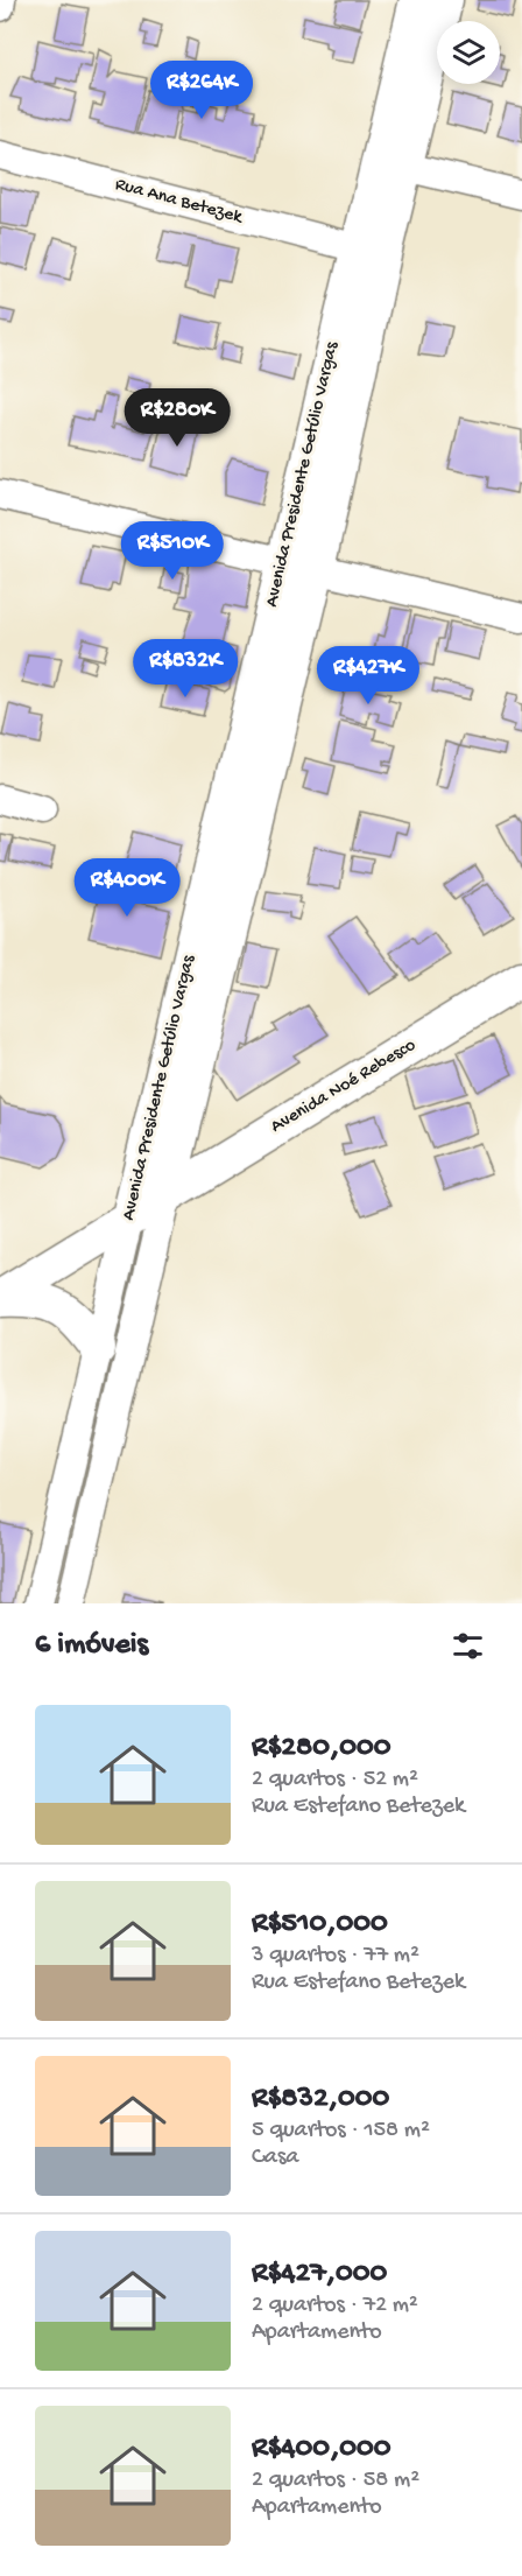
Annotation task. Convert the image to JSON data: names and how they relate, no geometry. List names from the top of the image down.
{
  "streets": {
    "main road": ["Avenida Presidente Getúlio Vargas", "Avenida Noé Rebesco"],
    "street": ["Rua Ana Betezek"]
  },
  "crossings": [
    ["Rua Ana Betezek", "Avenida Presidente Getúlio Vargas"],
    ["Avenida Presidente Getúlio Vargas", "Avenida Noé Rebesco"]
  ],
  "page": {
    "price": [
      "R$264K",
      "R$280K",
      "R$510K",
      "R$832K",
      "R$427K",
      "R$400K"
    ],
    "heading": "6 imóveis",
    "list": [
      {
        "name": "R$280,000",
        "note": "2 quartos · 52 m² · Rua Estefano Betezek"
      },
      {
        "name": "R$510,000",
        "note": "3 quartos · 77 m² · Rua Estefano Betezek"
      },
      {
        "name": "R$832,000",
        "note": "5 quartos · 158 m² · Casa"
      },
      {
        "name": "R$427,000",
        "note": "2 quartos · 72 m² · Apartamento"
      },
      {
        "name": "R$400,000",
        "note": "2 quartos · 58 m² · Apartamento"
      }
    ]
  }
}
